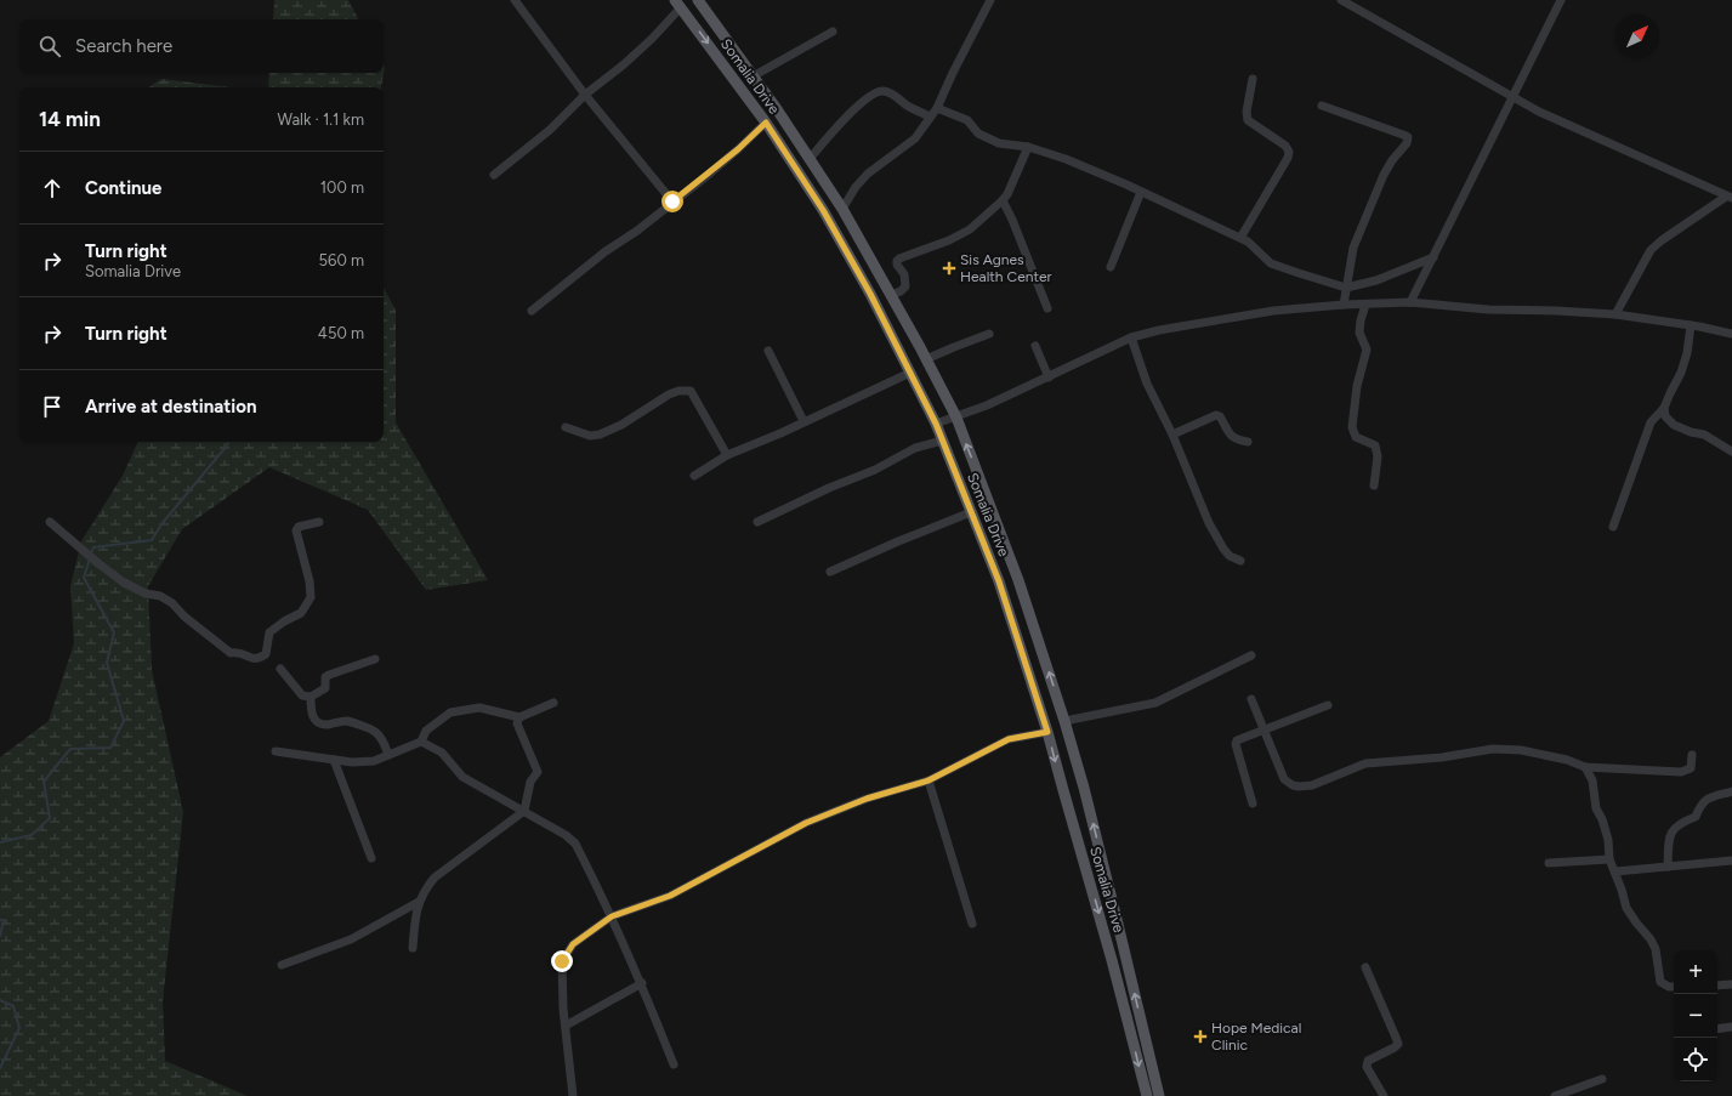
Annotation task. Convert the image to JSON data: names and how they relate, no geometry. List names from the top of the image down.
{
  "streets": {
    "main road": ["Somalia Drive"]
  },
  "places": {
    "health": ["Sis Agnes Health Center", "Hope Medical Clinic"]
  },
  "north": "top right",
  "page": {
    "search": "Search here",
    "heading": ["14 min", "Walk · 1.1 km"],
    "list": [
      ["Continue", "100 m"],
      ["Turn right", "Somalia Drive", "560 m"],
      ["Turn right", "450 m"],
      "Arrive at destination"
    ],
    "map_buttons": ["+", "−"]
  }
}
